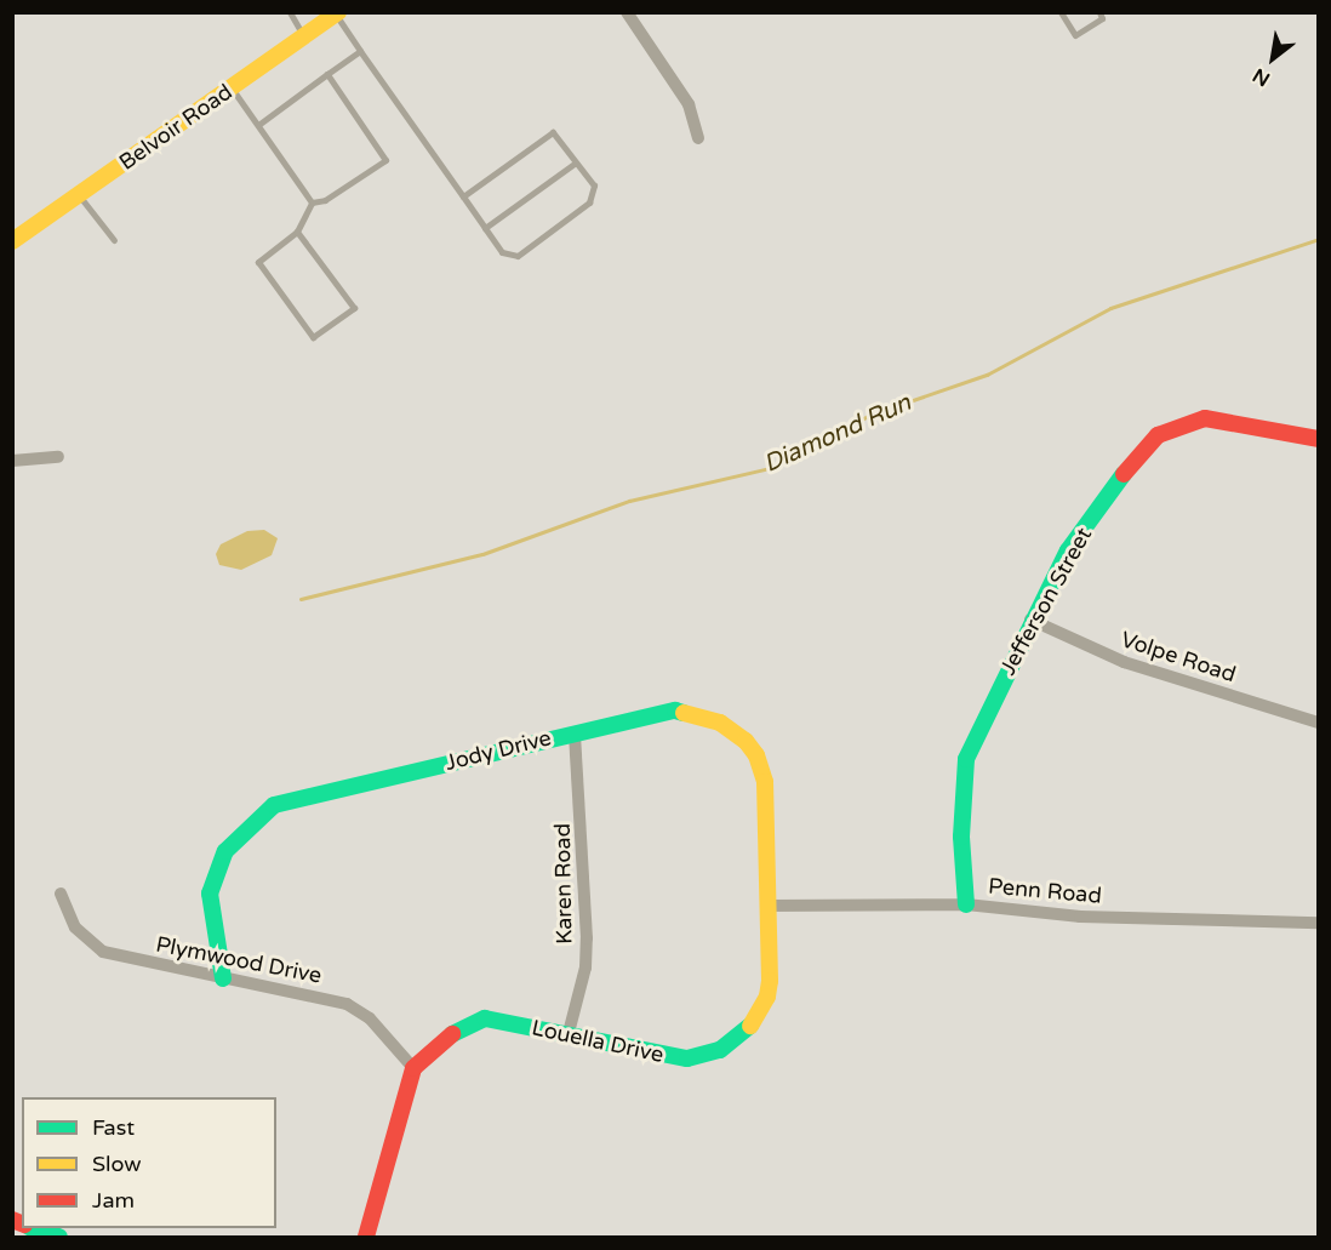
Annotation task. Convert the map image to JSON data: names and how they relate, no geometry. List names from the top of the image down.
{
  "streets": {
    "street": [
      "Belvoir Road",
      "Jefferson Street",
      "Volpe Road",
      "Jody Drive",
      "Karen Road",
      "Penn Road",
      "Plymwood Drive",
      "Louella Drive"
    ]
  },
  "crossings": [
    ["Jefferson Street", "Volpe Road"],
    ["Jefferson Street", "Penn Road"],
    ["Jody Drive", "Karen Road"],
    ["Jody Drive", "Penn Road"],
    ["Jody Drive", "Plymwood Drive"],
    ["Jody Drive", "Louella Drive"],
    ["Karen Road", "Louella Drive"],
    ["Penn Road", "Louella Drive"],
    ["Plymwood Drive", "Louella Drive"]
  ],
  "water": ["Diamond Run"],
  "legend": ["Fast", "Slow", "Jam"],
  "north": "bottom left"
}
